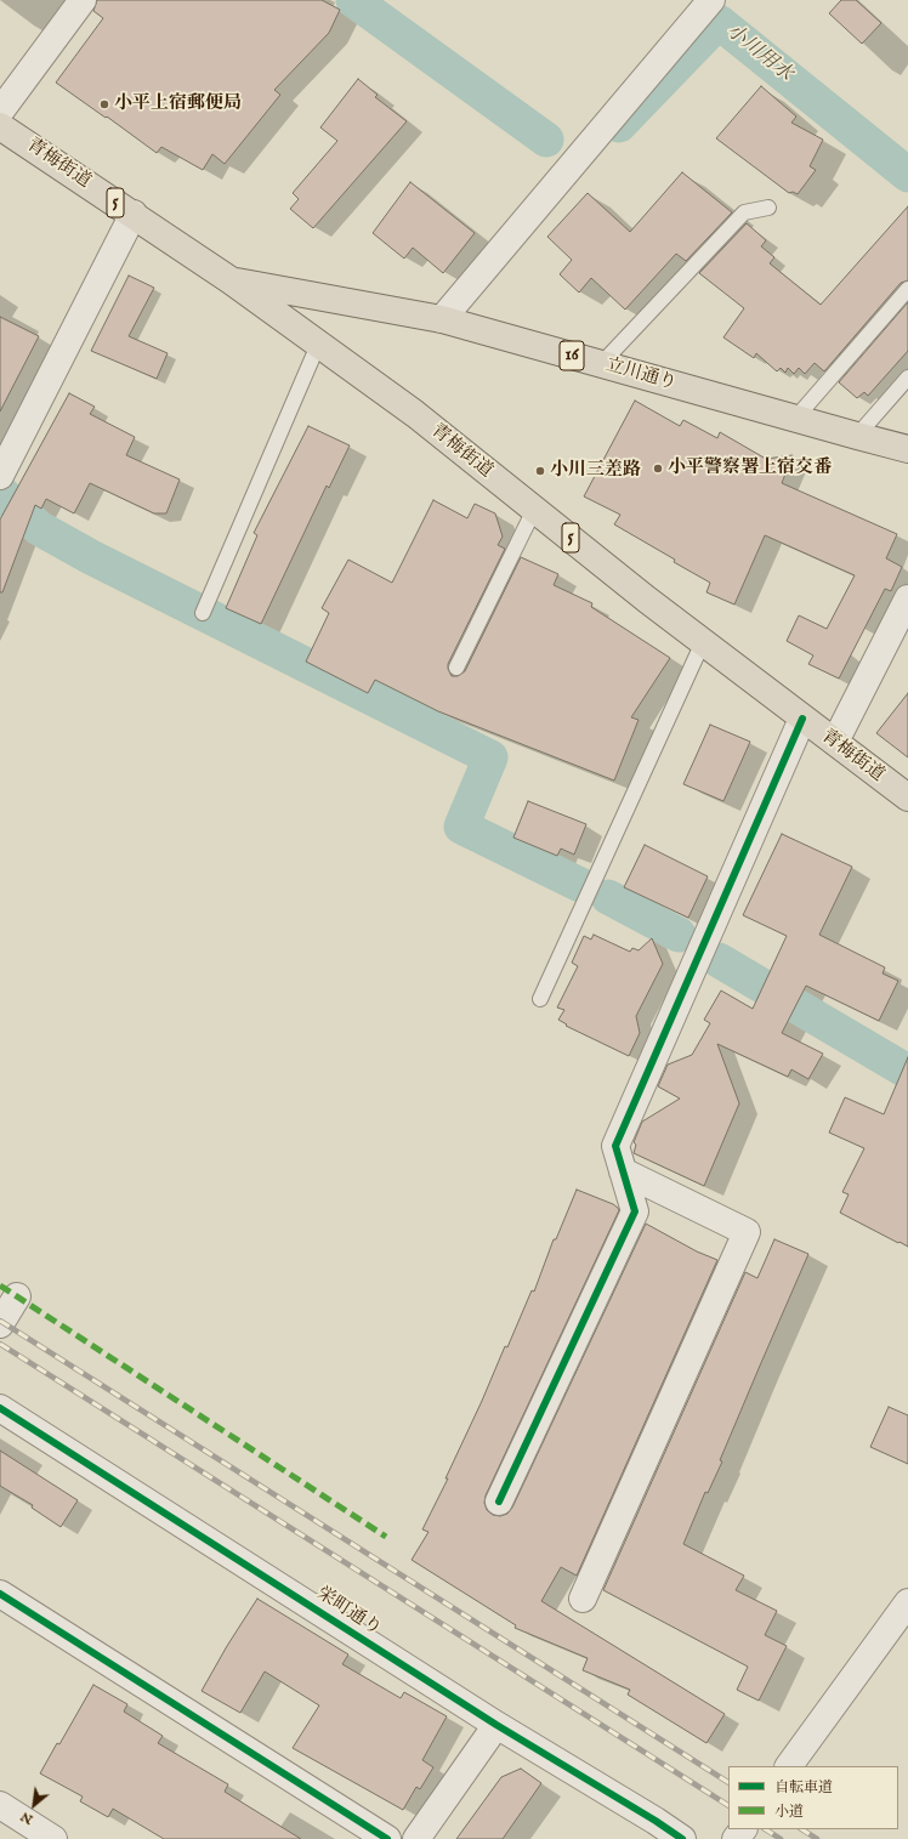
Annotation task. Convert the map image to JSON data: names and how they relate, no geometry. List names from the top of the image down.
{
  "streets": {
    "main road": [
      "青梅街道",
      "5",
      "16",
      "立川通り"
    ],
    "street": ["栄町通り"]
  },
  "crossings": [
    ["青梅街道", "立川通り"]
  ],
  "water": ["小川用水"],
  "places": ["小平上宿郵便局", "小平警察署上宿交番", "小川三差路"],
  "legend": ["自転車道", "小道"],
  "north": "bottom left"
}
